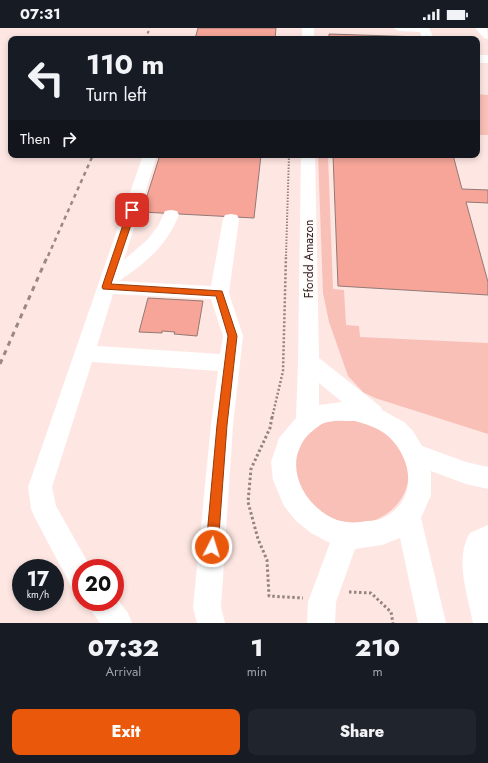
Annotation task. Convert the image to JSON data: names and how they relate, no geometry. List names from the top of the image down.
{
  "streets": {
    "street": ["Ffordd Amazon"]
  },
  "page": {
    "status": "07:31",
    "turn": ["110 m", "Turn left"],
    "then": "Then",
    "speed": "17 km/h",
    "limit": "20",
    "eta": [
      "07:32",
      "Arrival",
      "1",
      "min",
      "210",
      "m"
    ],
    "buttons": ["Exit", "Share"]
  }
}
